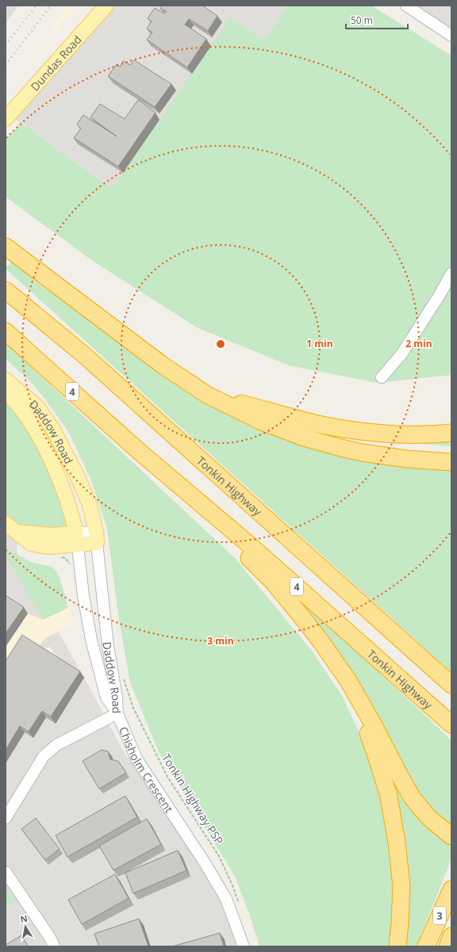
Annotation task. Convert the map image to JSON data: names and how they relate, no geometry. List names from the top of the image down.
{
  "streets": {
    "highway": ["4", "Tonkin Highway", "3"],
    "main road": ["Dundas Road", "Daddow Road"],
    "street": ["Chisholm Crescent"],
    "path": ["Tonkin Highway PSP"]
  },
  "crossings": [
    ["Daddow Road", "Chisholm Crescent"]
  ],
  "scale_bar": "50 m",
  "north": "top",
  "rings": ["1 min", "2 min", "3 min"]
}
